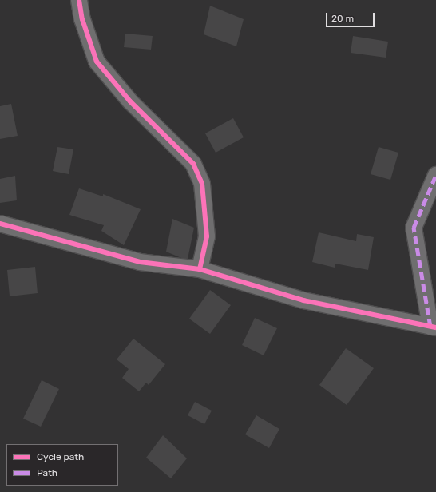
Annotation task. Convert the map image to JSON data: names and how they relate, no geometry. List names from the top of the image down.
{
  "legend": ["Cycle path", "Path"],
  "scale_bar": "20 m"
}
